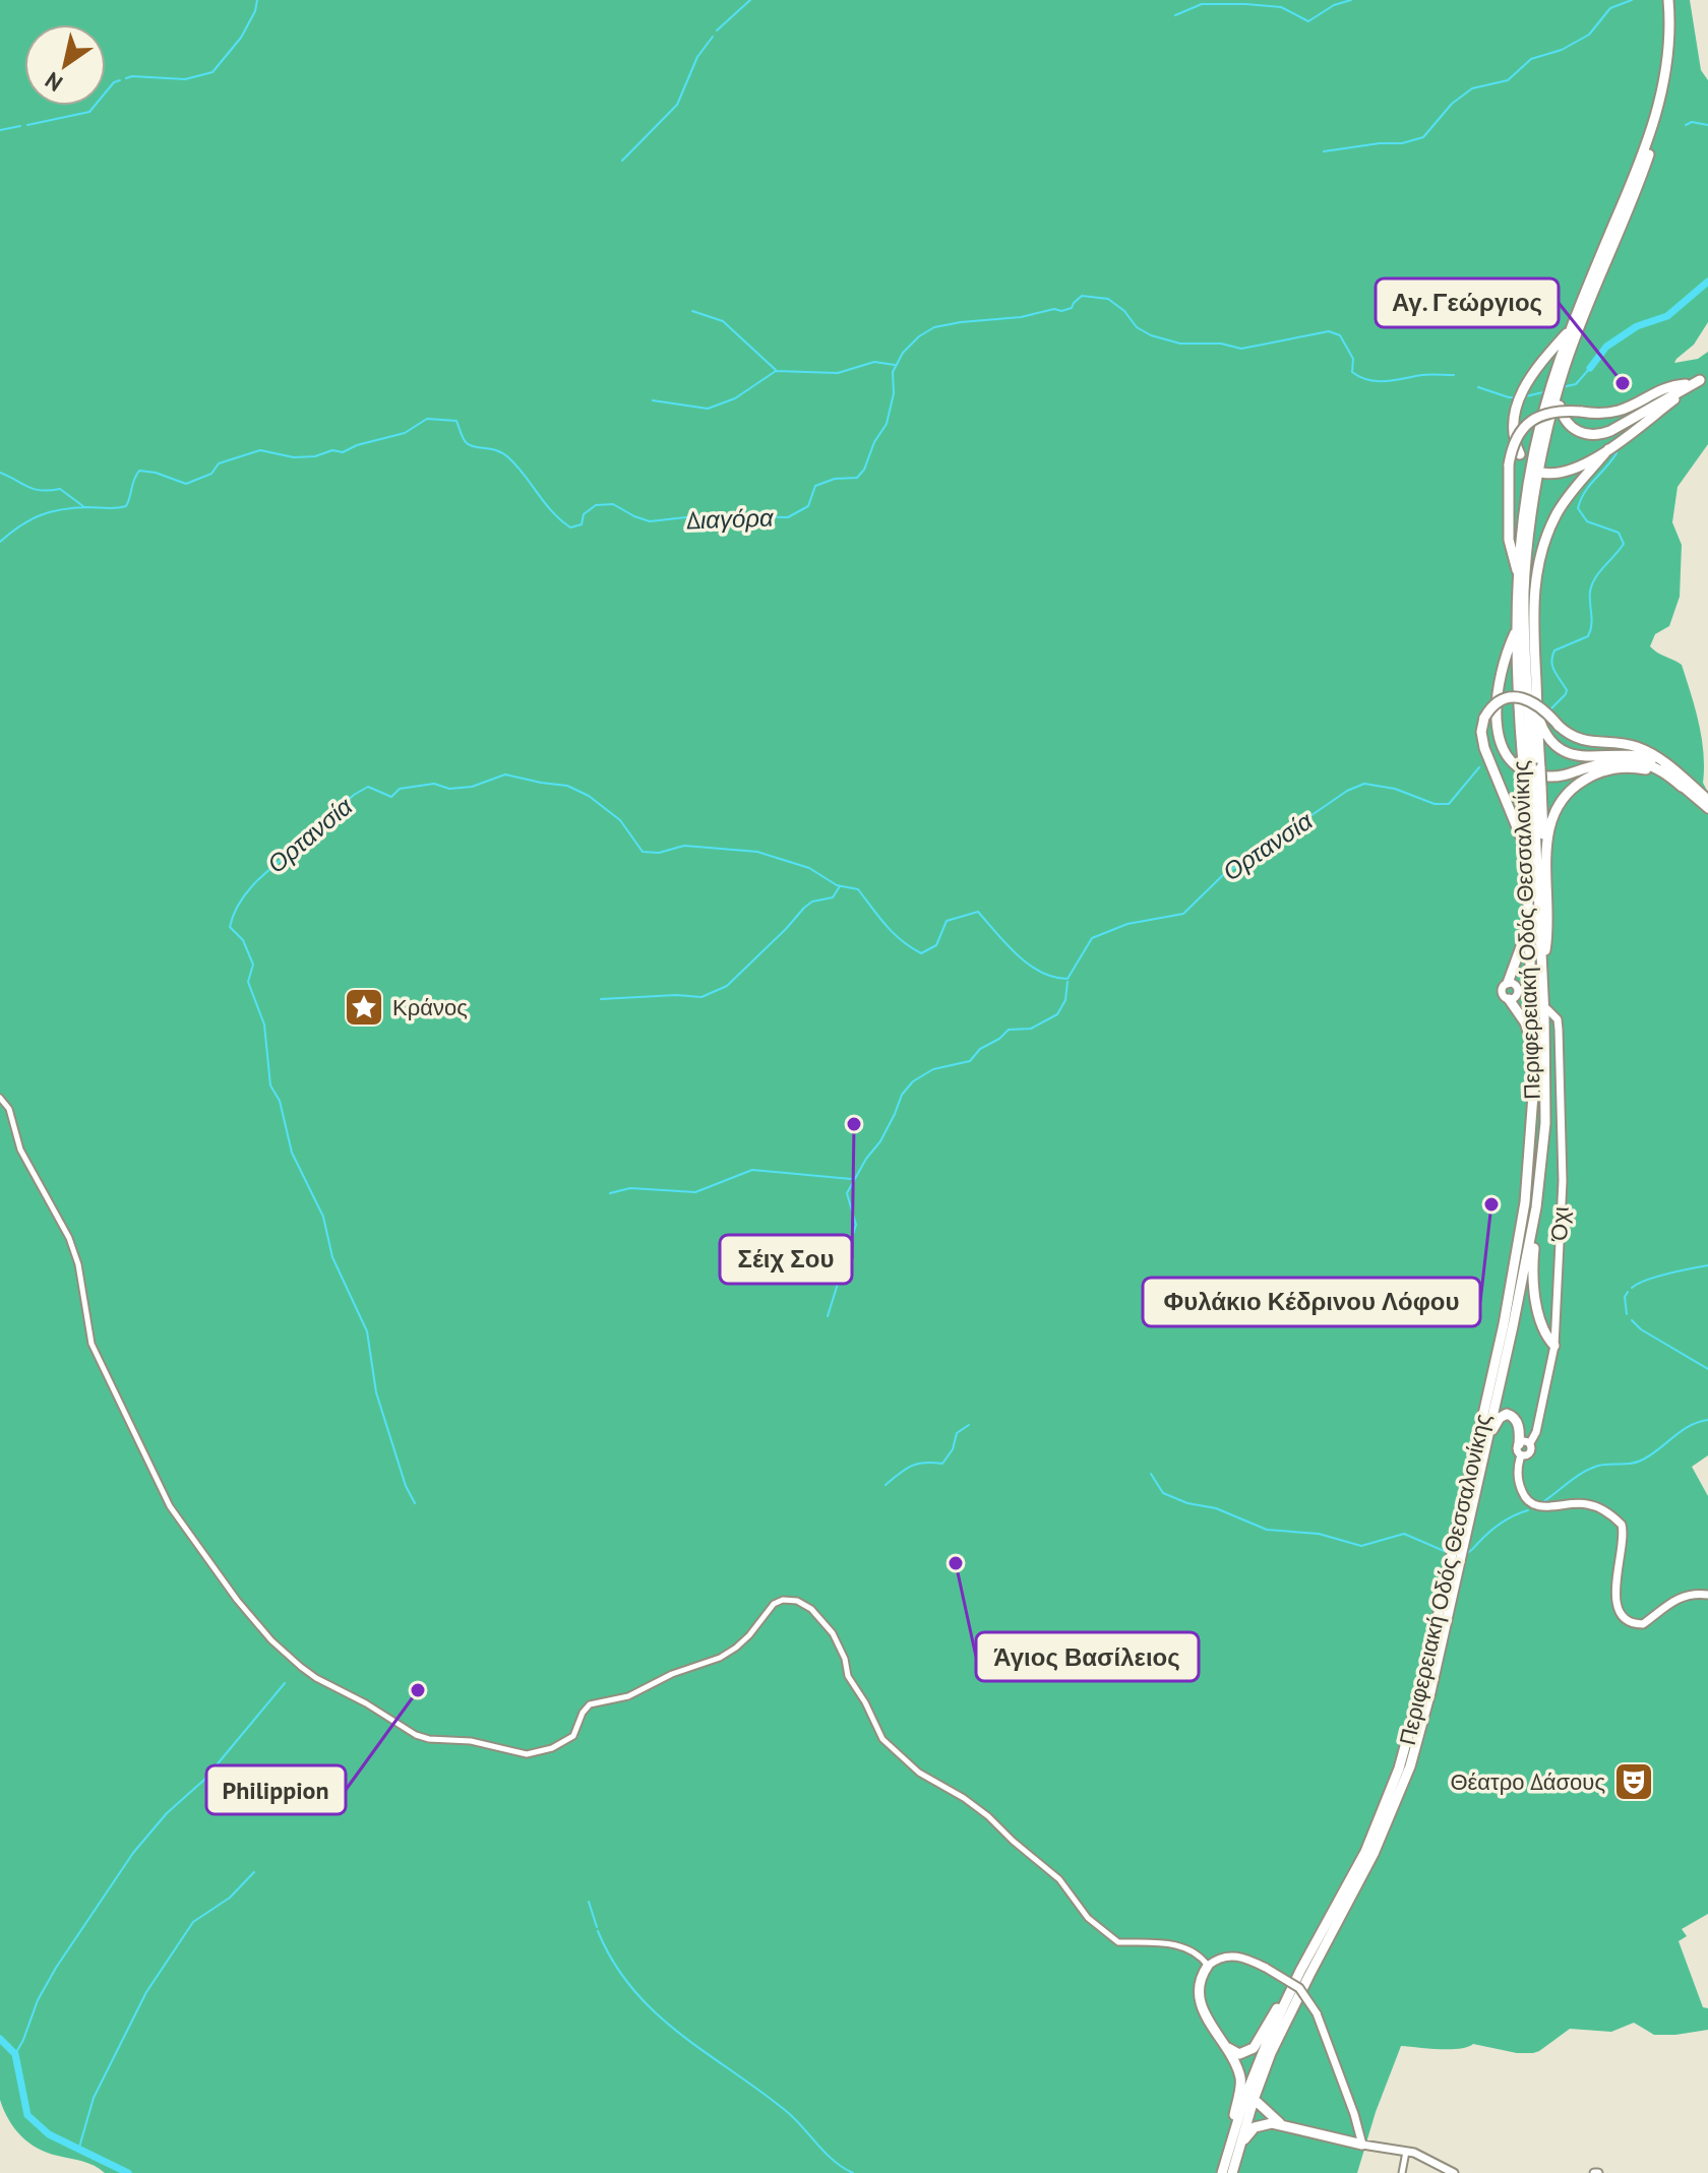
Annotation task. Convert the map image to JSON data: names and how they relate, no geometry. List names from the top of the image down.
{
  "streets": {
    "highway": ["Περιφερειακή Οδός Θεσσαλονίκης"],
    "main road": ["Όχι"]
  },
  "water": ["Διαγόρα", "Ορτανσία"],
  "places": {
    "other": [
      "Αγ. Γεώργιος",
      "Σέιχ Σου",
      "Φυλάκιο Κέδρινου Λόφου",
      "Άγιος Βασίλειος",
      "Philippion"
    ],
    "place": ["Κράνος"],
    "theatre": ["Θέατρο Δάσους"]
  },
  "north": "bottom left"
}
